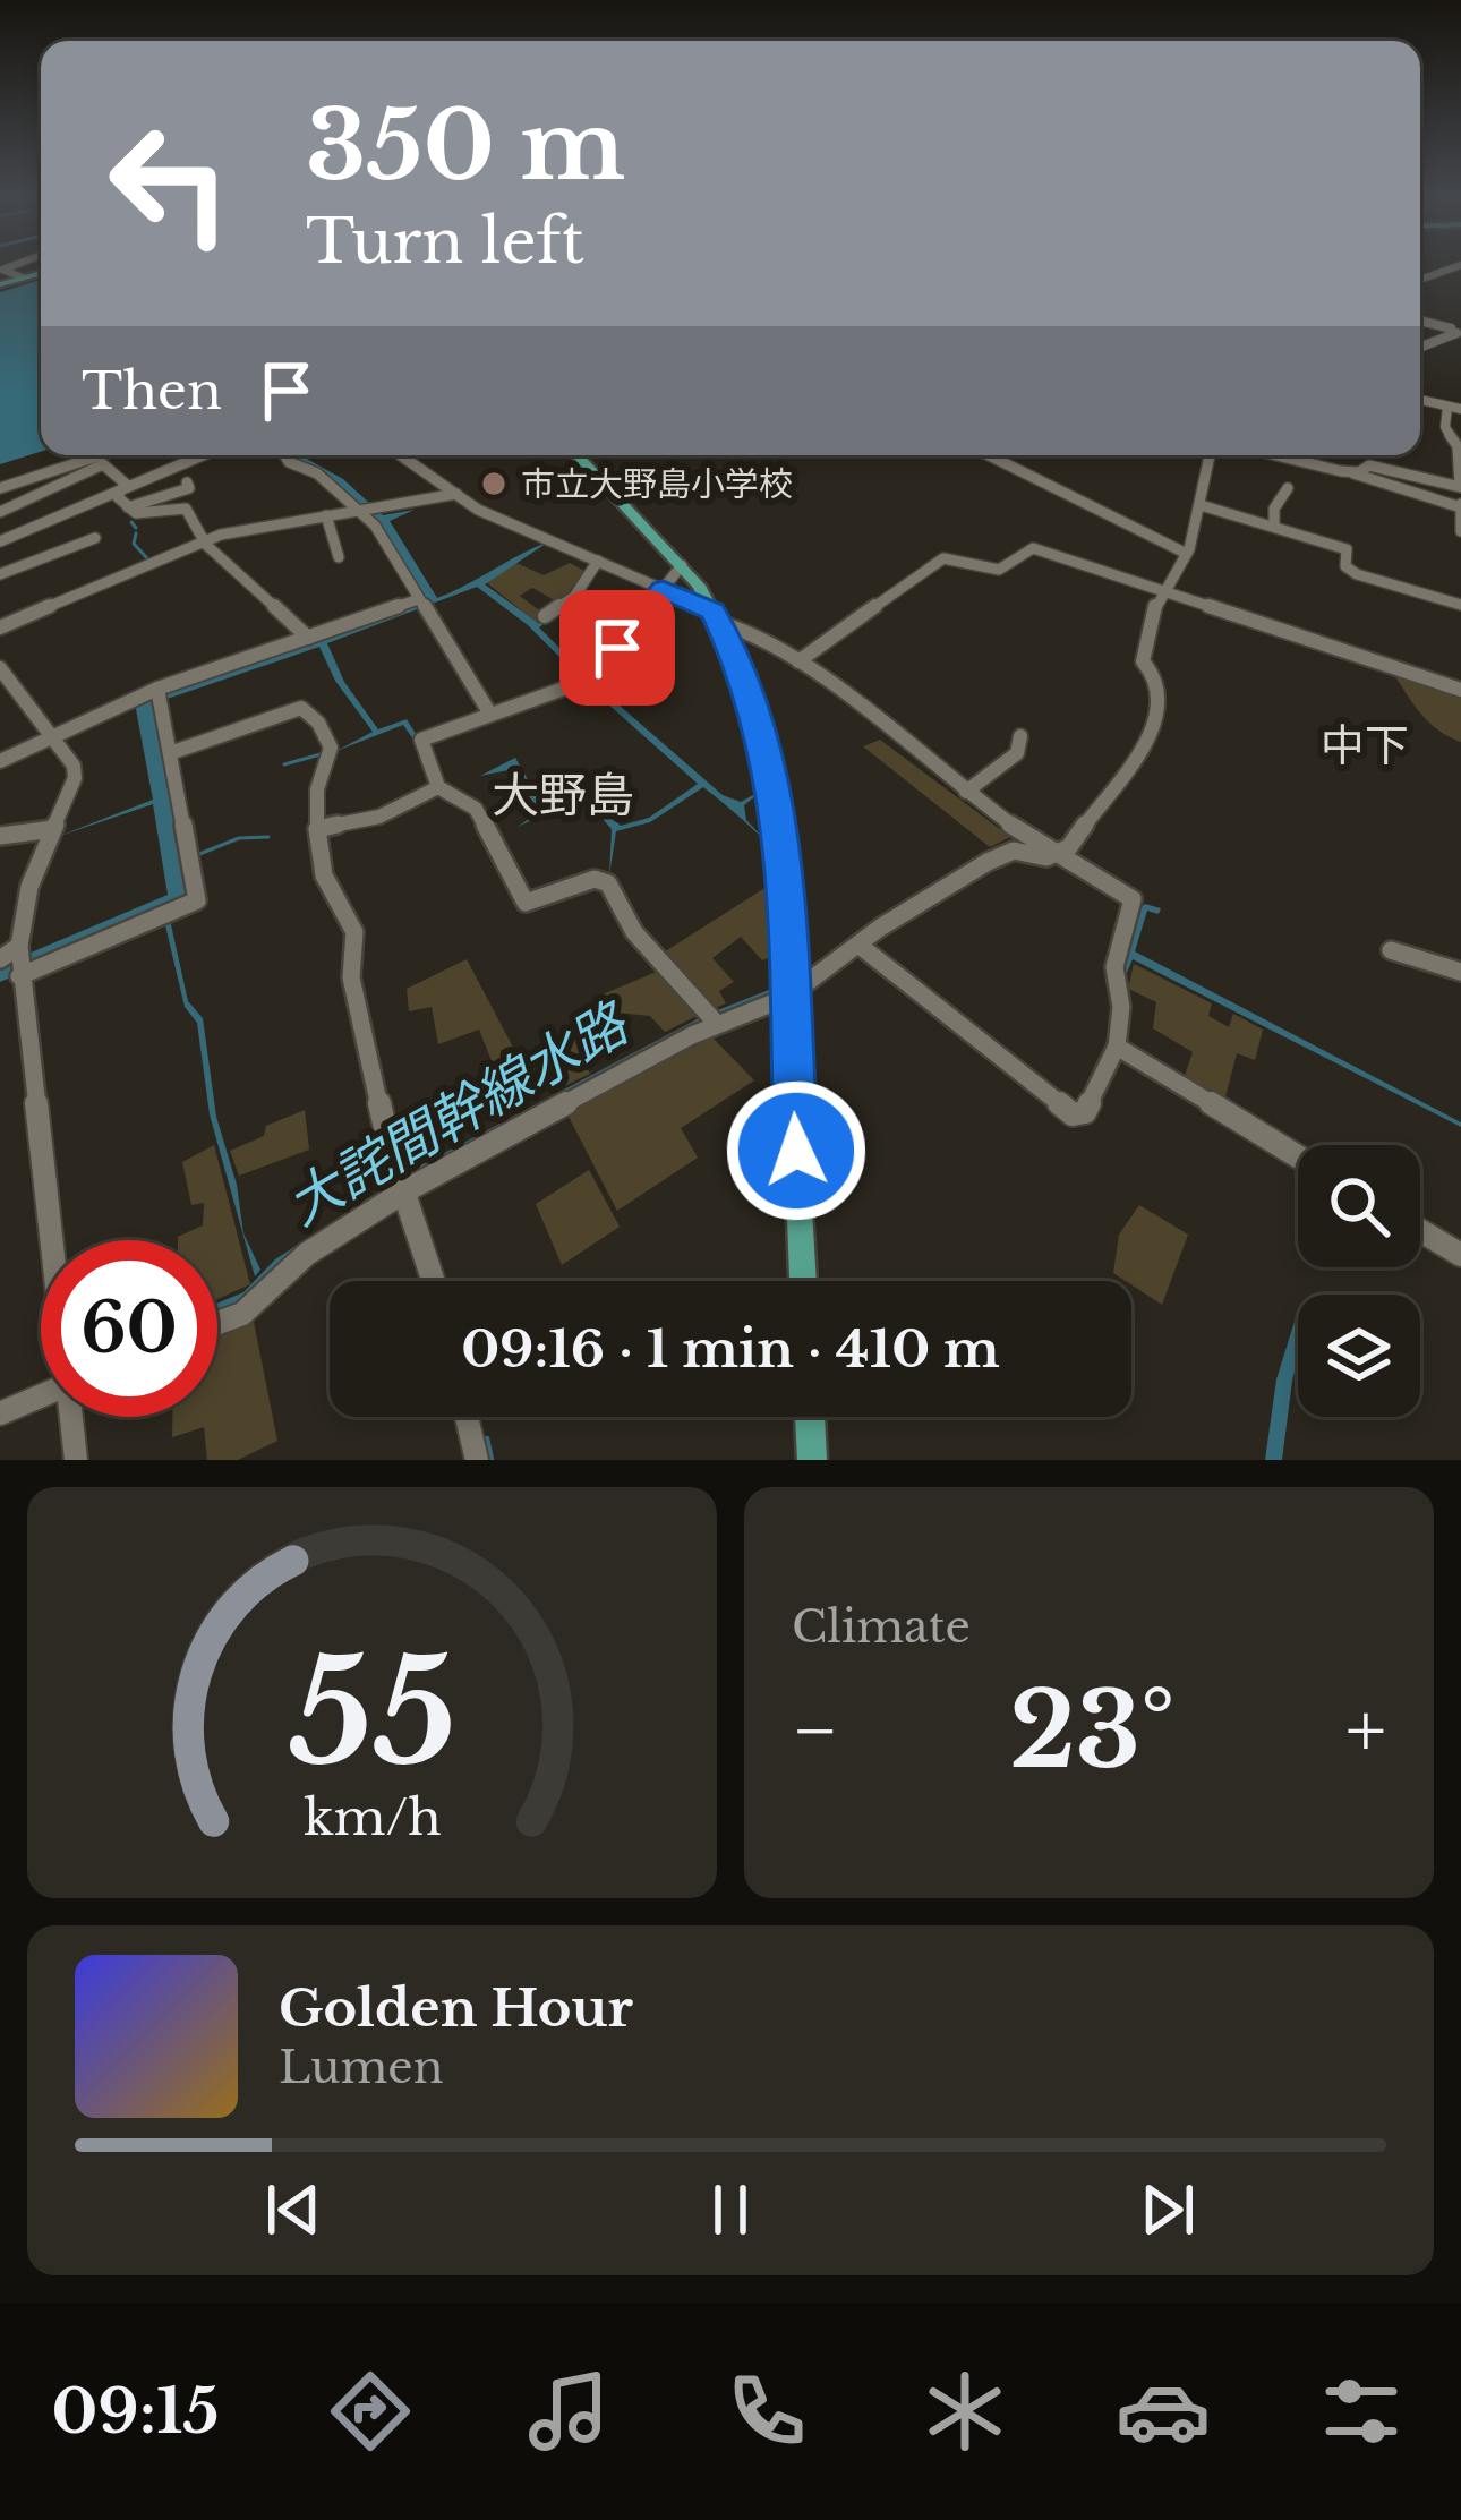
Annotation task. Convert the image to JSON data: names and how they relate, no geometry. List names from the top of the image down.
{
  "districts": ["中下", "大野島"],
  "water": ["大詫間幹線水路"],
  "places": ["市立大野島小学校"],
  "page": {
    "turn": ["350 m", "Turn left"],
    "then": "Then",
    "limit": "60",
    "trip": "09:16 · 1 min · 410 m",
    "tile": "Climate",
    "heat": ["−", "23°", "+"],
    "song": ["Golden Hour", "Lumen"],
    "tabs": "09:15",
    "gauge": ["55", "km/h"]
  }
}
